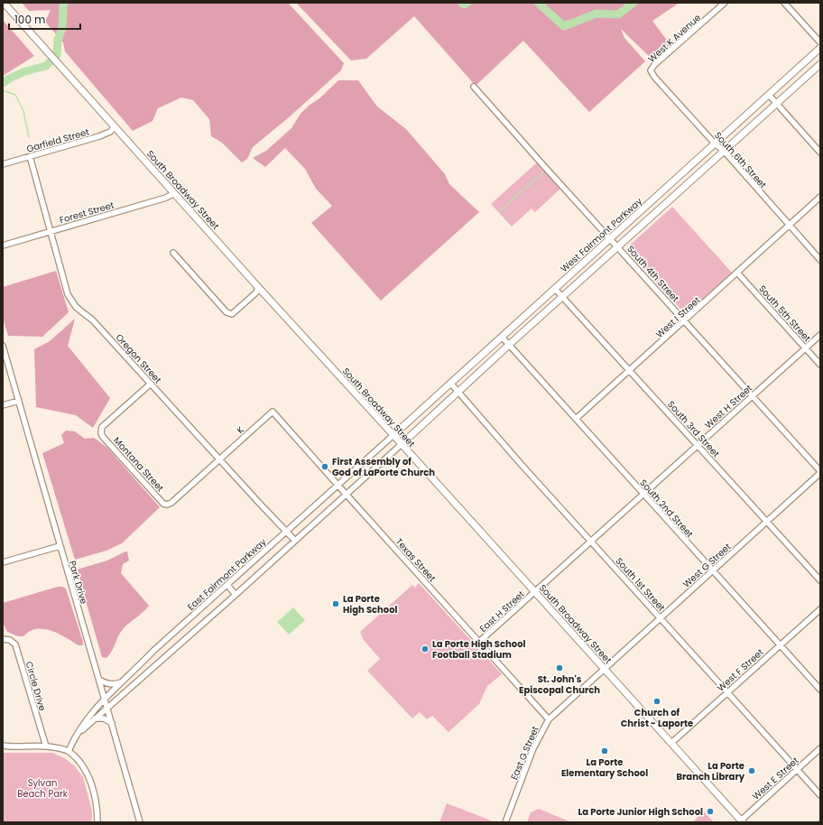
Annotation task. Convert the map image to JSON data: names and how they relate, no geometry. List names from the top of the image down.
{
  "streets": {
    "main road": ["South Broadway Street", "West Fairmont Parkway"],
    "street": [
      "West K Avenue",
      "Garfield Street",
      "South 6th Street",
      "Forest Street",
      "South 4th Street",
      "South 5th Street",
      "West I Street",
      "Oregon Street",
      "West H Street",
      "South 3rd Street",
      "K",
      "Montana Street",
      "South 2nd Street",
      "Texas Street",
      "West G Street",
      "East Fairmont Parkway",
      "Park Drive",
      "South 1st Street",
      "East H Street",
      "West F Street",
      "Circle Drive",
      "East G Street",
      "West E Street"
    ]
  },
  "crossings": [
    ["West K Avenue", "South 6th Street"],
    ["Garfield Street", "South Broadway Street"],
    ["Garfield Street", "Oregon Street"],
    ["South 6th Street", "West Fairmont Parkway"],
    ["South 6th Street", "West I Street"],
    ["South Broadway Street", "Forest Street"],
    ["South Broadway Street", "West Fairmont Parkway"],
    ["South Broadway Street", "West H Street"],
    ["South Broadway Street", "West G Street"],
    ["South Broadway Street", "East Fairmont Parkway"],
    ["South Broadway Street", "East H Street"],
    ["South Broadway Street", "West F Street"],
    ["South Broadway Street", "East G Street"],
    ["South Broadway Street", "West E Street"],
    ["Forest Street", "Oregon Street"],
    ["West Fairmont Parkway", "South 4th Street"],
    ["West Fairmont Parkway", "South 3rd Street"],
    ["West Fairmont Parkway", "South 2nd Street"],
    ["West Fairmont Parkway", "East Fairmont Parkway"],
    ["West Fairmont Parkway", "South 1st Street"],
    ["South 4th Street", "West I Street"],
    ["South 4th Street", "West H Street"],
    ["South 4th Street", "West G Street"],
    ["South 5th Street", "West I Street"],
    ["South 5th Street", "West H Street"],
    ["West I Street", "South 3rd Street"],
    ["West I Street", "South 2nd Street"],
    ["Oregon Street", "K"],
    ["Oregon Street", "Montana Street"],
    ["Oregon Street", "East Fairmont Parkway"],
    ["West H Street", "South 3rd Street"],
    ["West H Street", "South 2nd Street"],
    ["West H Street", "South 1st Street"],
    ["West H Street", "East H Street"],
    ["South 3rd Street", "West G Street"],
    ["K", "Montana Street"],
    ["K", "Texas Street"],
    ["South 2nd Street", "West G Street"],
    ["South 2nd Street", "West F Street"],
    ["Texas Street", "East Fairmont Parkway"],
    ["Texas Street", "East H Street"],
    ["Texas Street", "East G Street"],
    ["West G Street", "South 1st Street"],
    ["West G Street", "East G Street"],
    ["East Fairmont Parkway", "Park Drive"],
    ["South 1st Street", "West F Street"],
    ["South 1st Street", "West E Street"]
  ],
  "parks": ["Sylvan Beach Park"],
  "places": [
    "First Assembly of God of LaPorte Church",
    "La Porte High School",
    "La Porte High School Football Stadium",
    "St. John's Episcopal Church",
    "Church of Christ - Laporte",
    "La Porte Elementary School",
    "La Porte Branch Library",
    "La Porte Junior High School"
  ],
  "scale_bar": "100 m"
}
